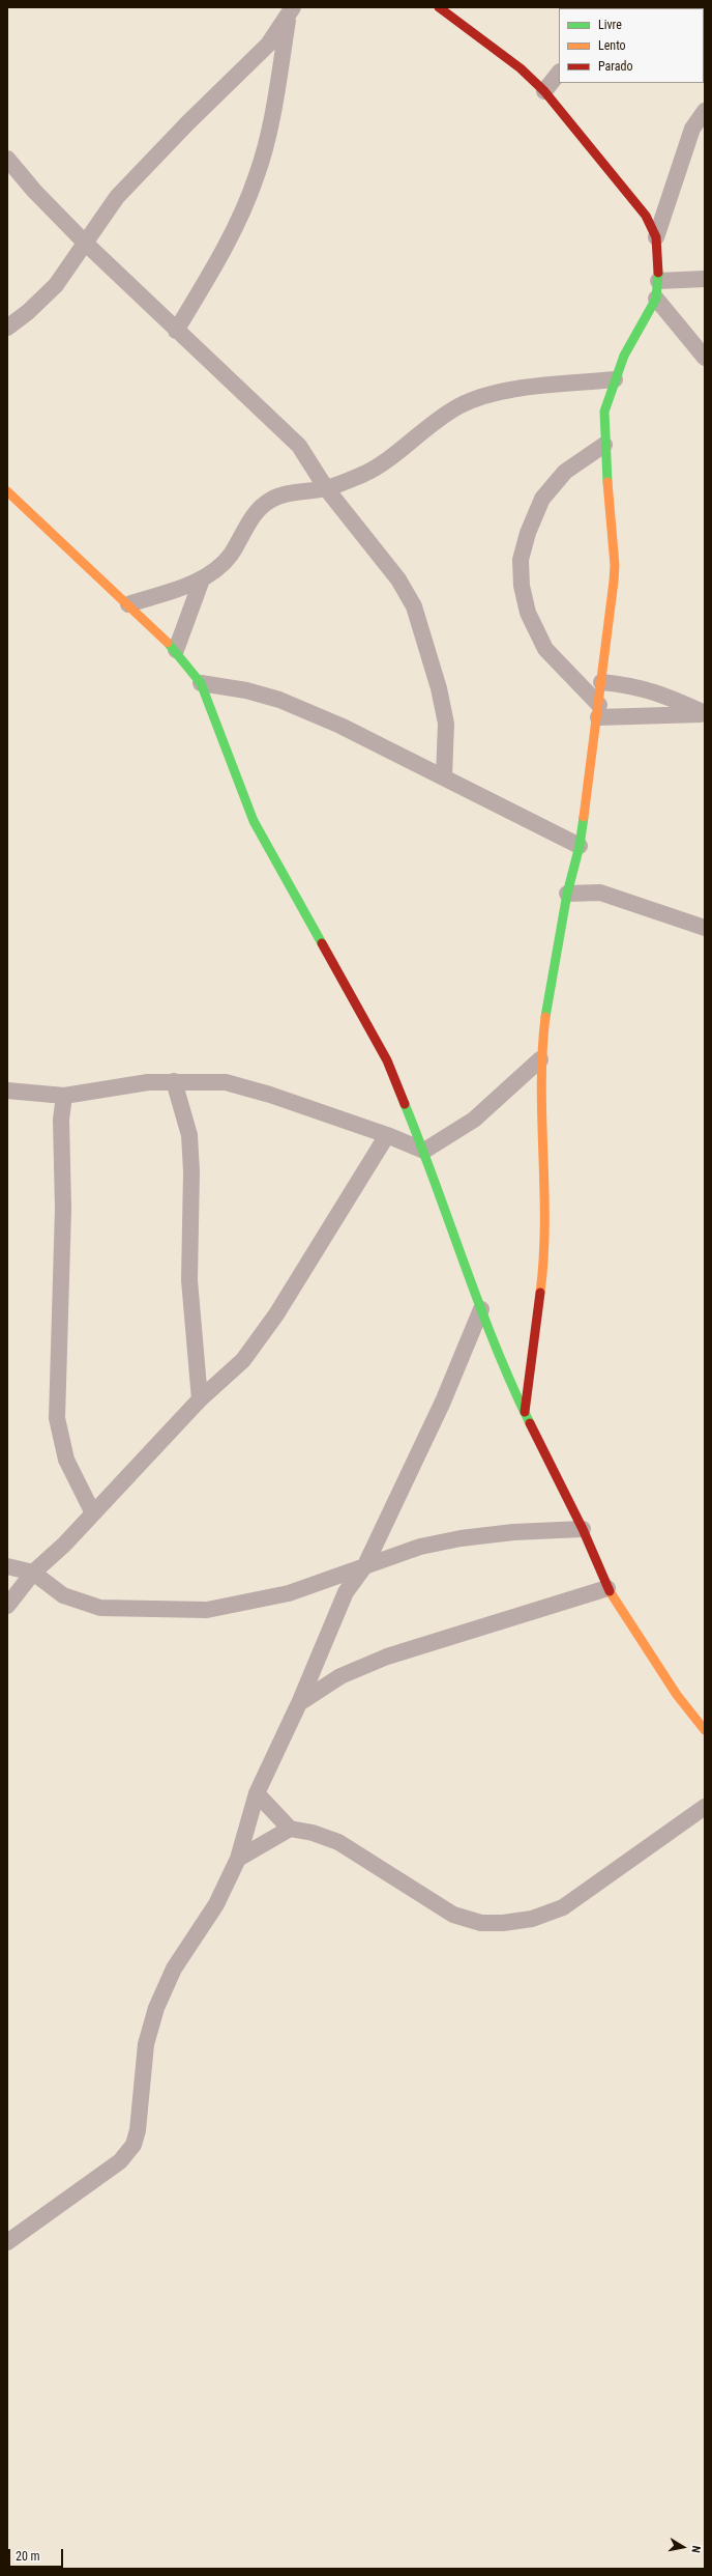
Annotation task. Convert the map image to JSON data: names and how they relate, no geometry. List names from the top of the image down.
{
  "legend": ["Livre", "Lento", "Parado"],
  "scale_bar": "20 m",
  "north": "right"
}
